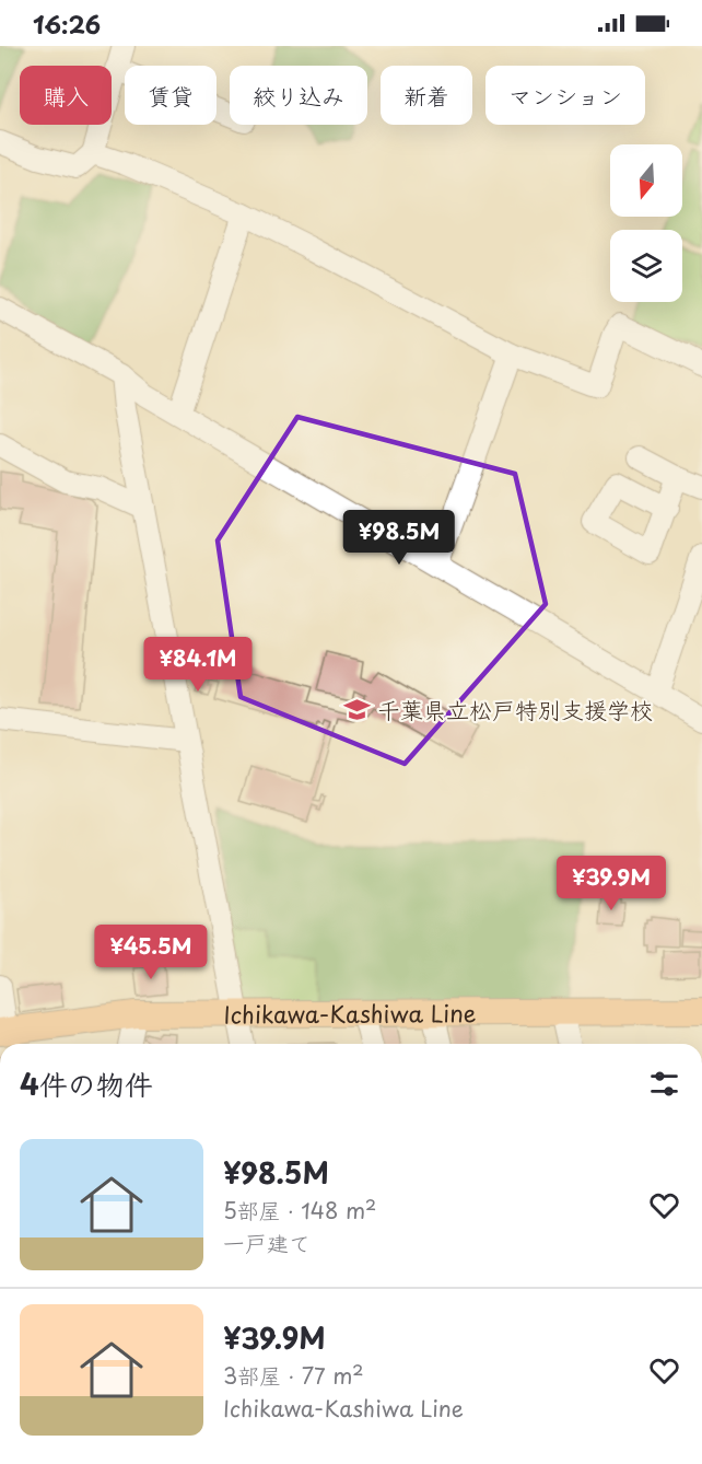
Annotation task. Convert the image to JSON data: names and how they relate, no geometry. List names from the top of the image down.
{
  "streets": {
    "main road": ["Ichikawa-Kashiwa Line"]
  },
  "places": {
    "school or university": ["千葉県立松戸特別支援学校"]
  },
  "north": "bottom",
  "page": {
    "status": "16:26",
    "chip": [
      "購入",
      "賃貸",
      "絞り込み",
      "新着",
      "マンション"
    ],
    "price": [
      "¥98.5M",
      "¥84.1M",
      "¥39.9M",
      "¥45.5M"
    ],
    "heading": "4件の物件",
    "list": [
      {
        "name": "¥98.5M",
        "note": "5部屋 · 148 m² · 一戸建て"
      },
      {
        "name": "¥39.9M",
        "note": "3部屋 · 77 m² · Ichikawa-Kashiwa Line"
      }
    ]
  }
}
